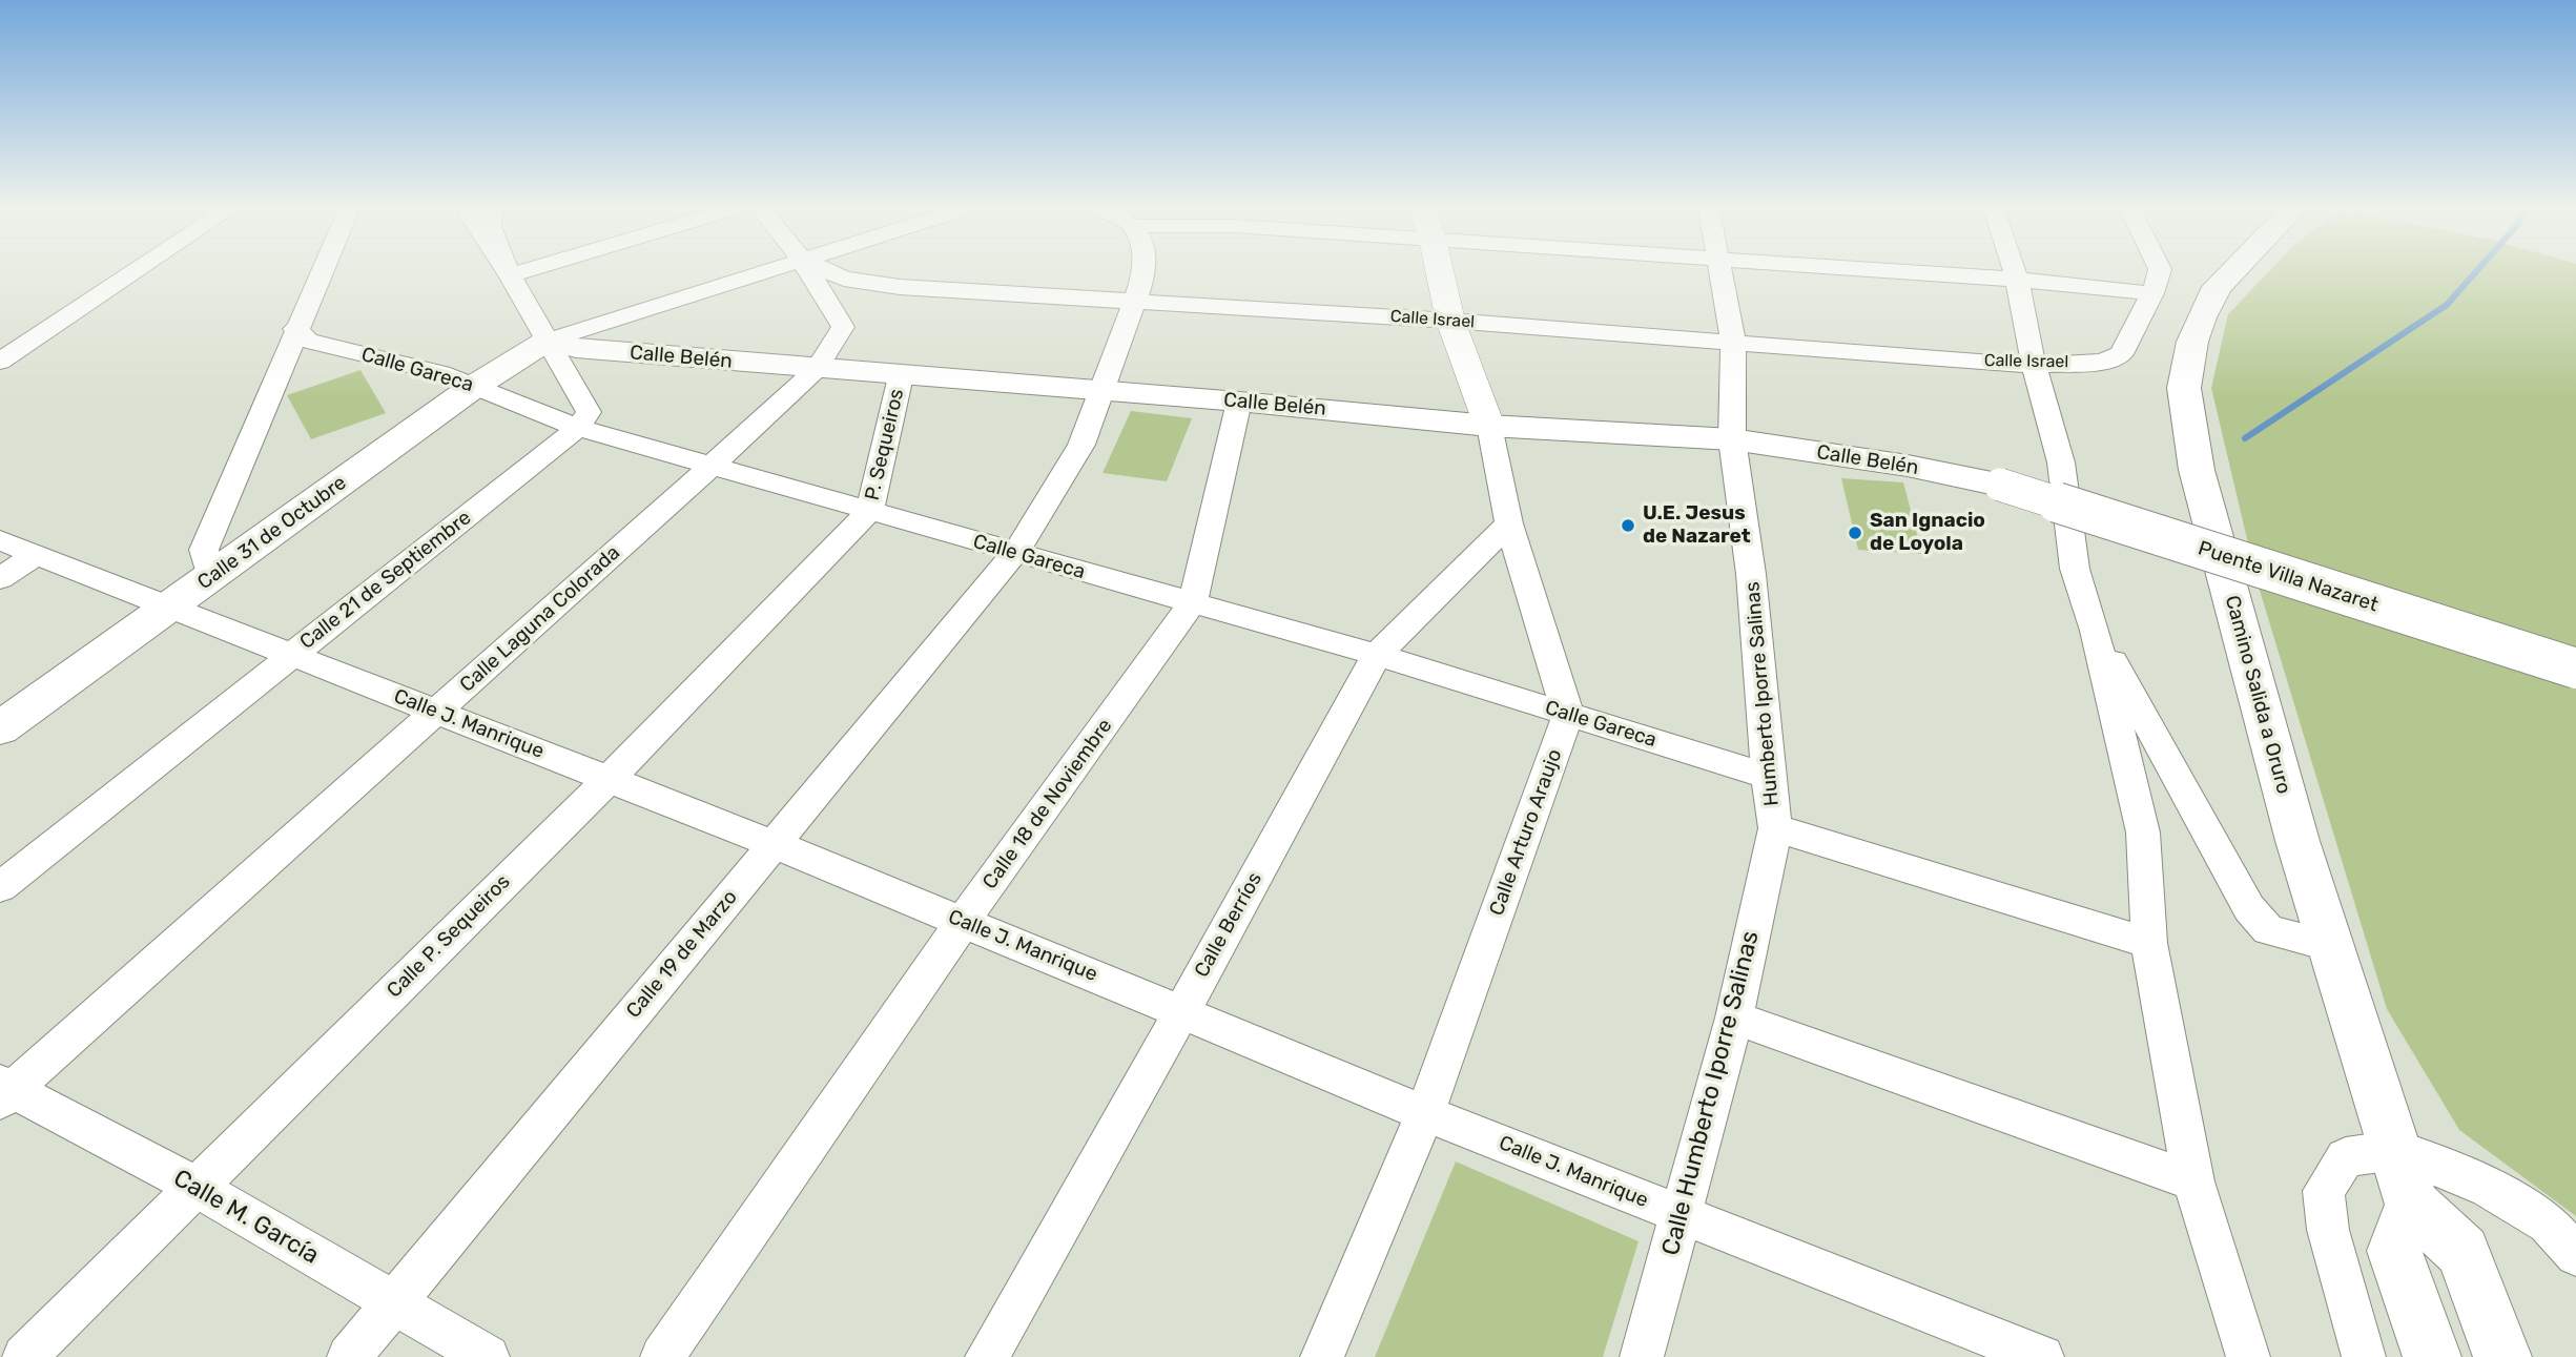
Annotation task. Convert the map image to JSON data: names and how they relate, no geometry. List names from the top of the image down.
{
  "streets": {
    "main road": [
      "Calle Belén",
      "Calle 31 de Octubre",
      "Puente Villa Nazaret",
      "Camino Salida a Oruro"
    ],
    "street": [
      "Calle Israel",
      "Calle Gareca",
      "P. Sequeiros",
      "Calle 21 de Septiembre",
      "Calle Laguna Colorada",
      "Humberto Iporre Salinas",
      "Calle J. Manrique",
      "Calle 18 de Noviembre",
      "Calle Arturo Araujo",
      "Calle Berríos",
      "Calle P. Sequeiros",
      "Calle 19 de Marzo",
      "Calle Humberto Iporre Salinas",
      "Calle M. García"
    ]
  },
  "crossings": [
    ["Calle Israel", "Humberto Iporre Salinas"],
    ["Calle Israel", "Calle 19 de Marzo"],
    ["Calle Belén", "P. Sequeiros"],
    ["Calle Belén", "Calle 31 de Octubre"],
    ["Calle Belén", "Puente Villa Nazaret"],
    ["Calle Belén", "Calle Laguna Colorada"],
    ["Calle Belén", "Humberto Iporre Salinas"],
    ["Calle Belén", "Calle 18 de Noviembre"],
    ["Calle Belén", "Calle 19 de Marzo"],
    ["Calle Gareca", "P. Sequeiros"],
    ["Calle Gareca", "Calle 31 de Octubre"],
    ["Calle Gareca", "Calle 21 de Septiembre"],
    ["Calle Gareca", "Calle Laguna Colorada"],
    ["Calle Gareca", "Humberto Iporre Salinas"],
    ["Calle Gareca", "Calle 18 de Noviembre"],
    ["Calle Gareca", "Calle Arturo Araujo"],
    ["Calle Gareca", "Calle Berríos"],
    ["Calle Gareca", "Calle P. Sequeiros"],
    ["Calle Gareca", "Calle 19 de Marzo"],
    ["P. Sequeiros", "Calle P. Sequeiros"],
    ["Calle 31 de Octubre", "Calle J. Manrique"],
    ["Calle 21 de Septiembre", "Calle J. Manrique"],
    ["Calle Laguna Colorada", "Calle J. Manrique"],
    ["Calle Laguna Colorada", "Calle M. García"],
    ["Humberto Iporre Salinas", "Calle Humberto Iporre Salinas"],
    ["Calle J. Manrique", "Calle 18 de Noviembre"],
    ["Calle J. Manrique", "Calle Arturo Araujo"],
    ["Calle J. Manrique", "Calle Berríos"],
    ["Calle J. Manrique", "Calle P. Sequeiros"],
    ["Calle J. Manrique", "Calle 19 de Marzo"],
    ["Calle J. Manrique", "Calle Humberto Iporre Salinas"],
    ["Calle P. Sequeiros", "Calle M. García"],
    ["Calle 19 de Marzo", "Calle M. García"]
  ],
  "places": ["U.E. Jesus de Nazaret", "San Ignacio de Loyola"]
}
